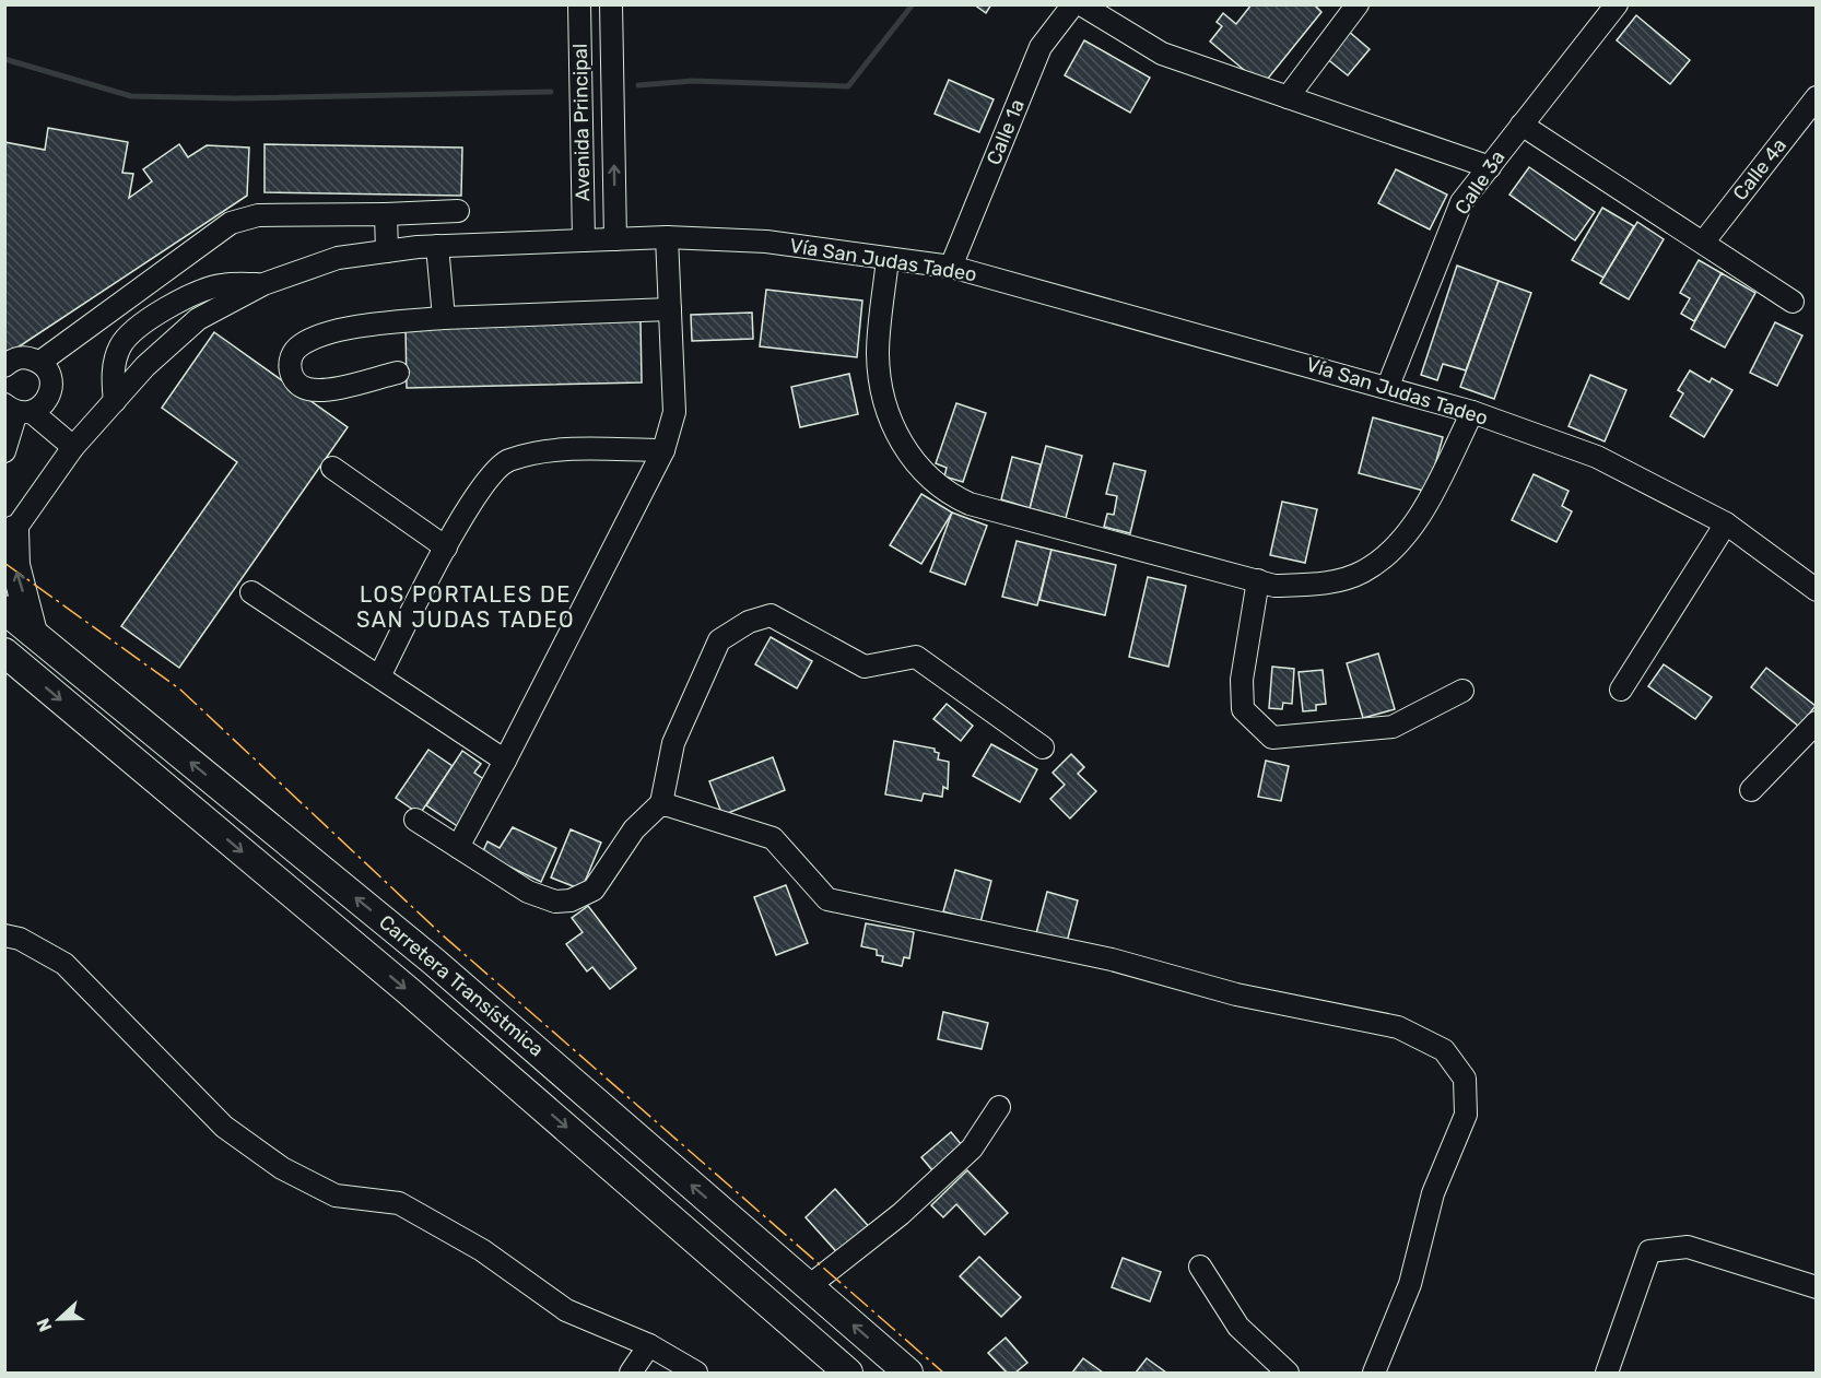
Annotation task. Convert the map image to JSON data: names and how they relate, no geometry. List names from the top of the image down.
{
  "streets": {
    "main road": ["Carretera Transístmica"],
    "street": [
      "Avenida Principal",
      "Calle 1a",
      "Calle 4a",
      "Calle 3a",
      "Vía San Judas Tadeo"
    ]
  },
  "crossings": [
    ["Avenida Principal", "Vía San Judas Tadeo"],
    ["Calle 1a", "Vía San Judas Tadeo"],
    ["Calle 3a", "Vía San Judas Tadeo"]
  ],
  "districts": ["LOS PORTALES DE SAN JUDAS TADEO"],
  "north": "left"
}
